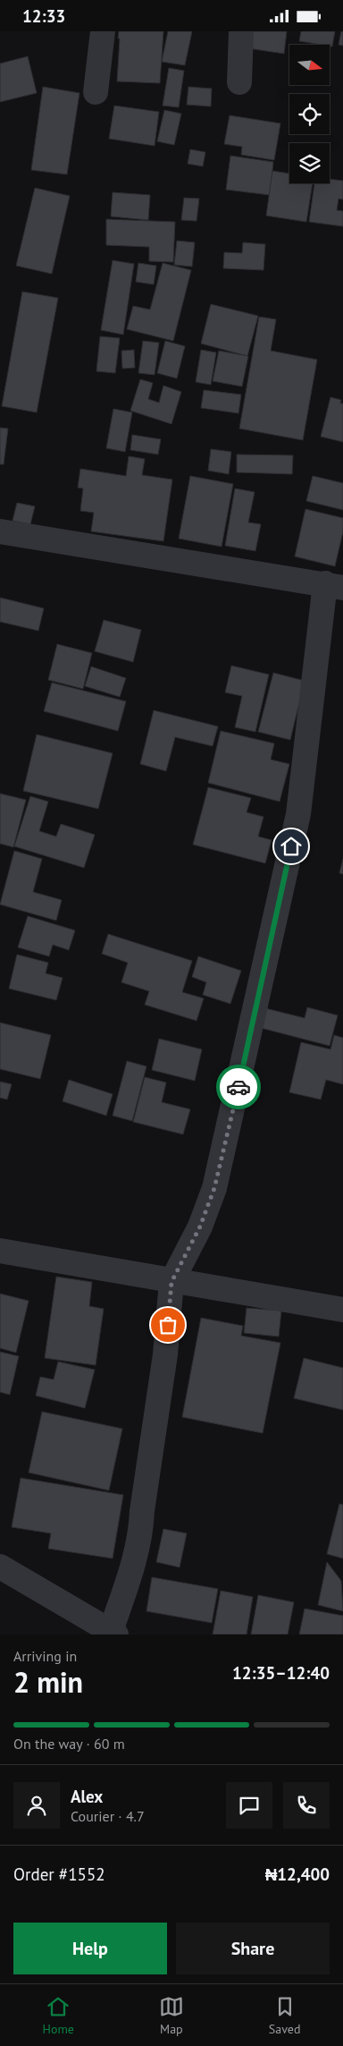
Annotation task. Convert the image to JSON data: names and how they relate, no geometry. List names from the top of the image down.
{
  "north": "right",
  "page": {
    "status": "12:33",
    "heading": ["2 min", "Arriving in", "12:35–12:40"],
    "panel": [
      "Alex",
      "Courier · 4.7",
      "Order #1552",
      "₦12,400"
    ],
    "bar": "On the way · 60 m",
    "buttons": ["Help", "Share"],
    "tabs": ["Home", "Map", "Saved"]
  }
}
